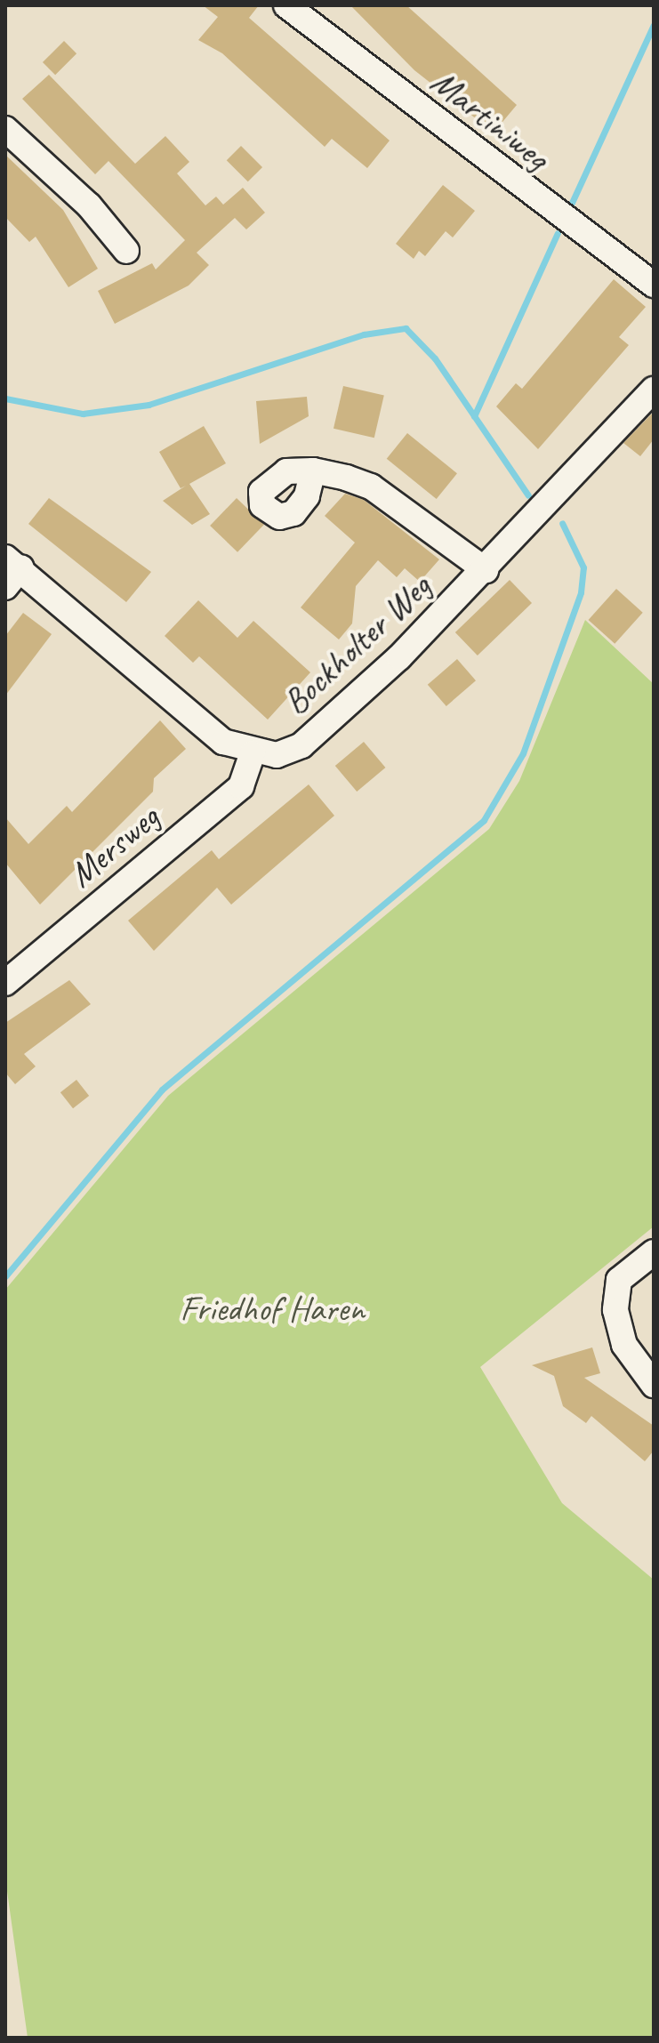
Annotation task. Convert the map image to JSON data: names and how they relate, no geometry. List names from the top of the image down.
{
  "streets": {
    "street": ["Martiniweg", "Bockholter Weg", "Mersweg"]
  },
  "crossings": [
    ["Bockholter Weg", "Mersweg"]
  ],
  "parks": ["Friedhof Haren"]
}
